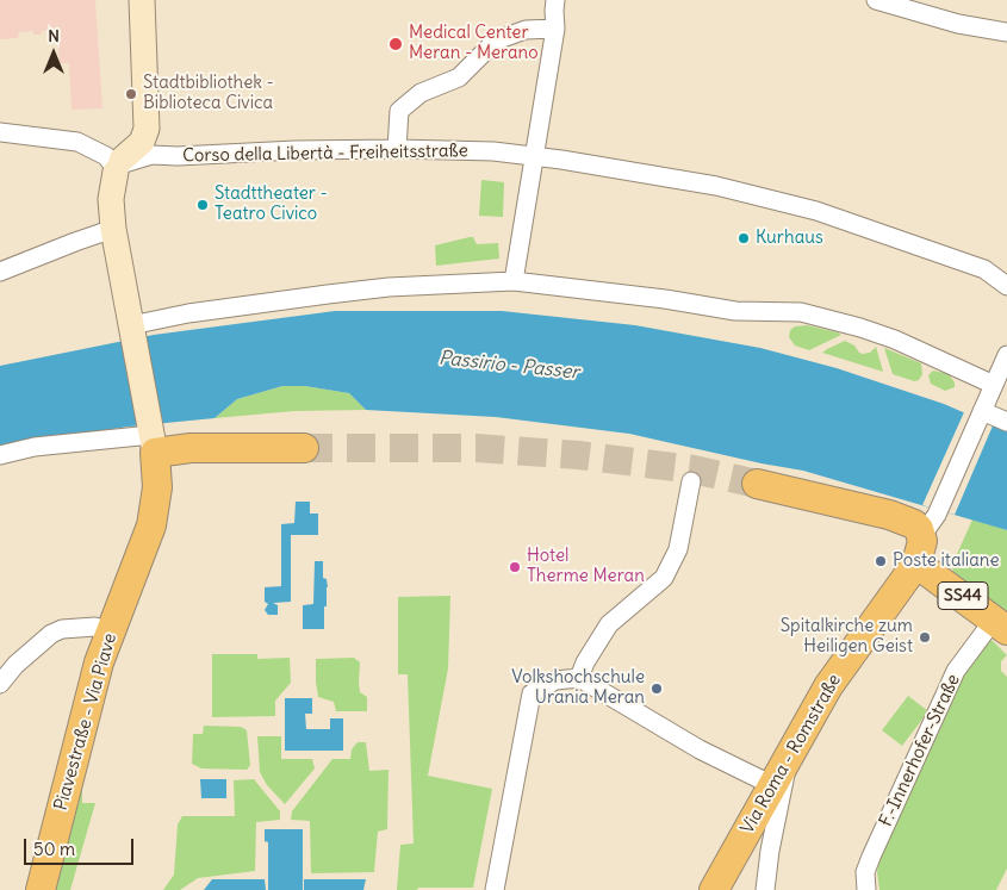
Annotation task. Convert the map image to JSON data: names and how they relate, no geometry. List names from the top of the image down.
{
  "streets": {
    "main road": ["SS44", "Piavestraße - Via Piave", "Via Roma - Romstraße"],
    "street": ["Corso della Libertà - Freiheitsstraße", "F.-Innerhofer-Straße"]
  },
  "crossings": [
    ["SS44", "F.-Innerhofer-Straße"],
    ["SS44", "Via Roma - Romstraße"]
  ],
  "water": ["Passirio - Passer"],
  "places": [
    "Medical Center Meran - Merano",
    "Stadtbibliothek - Biblioteca Civica",
    "Stadttheater - Teatro Civico",
    "Kurhaus",
    "Poste italiane",
    "Hotel Therme Meran",
    "Spitalkirche zum Heiligen Geist",
    "Volkshochschule Urania Meran"
  ],
  "scale_bar": "50 m",
  "north": "top"
}
